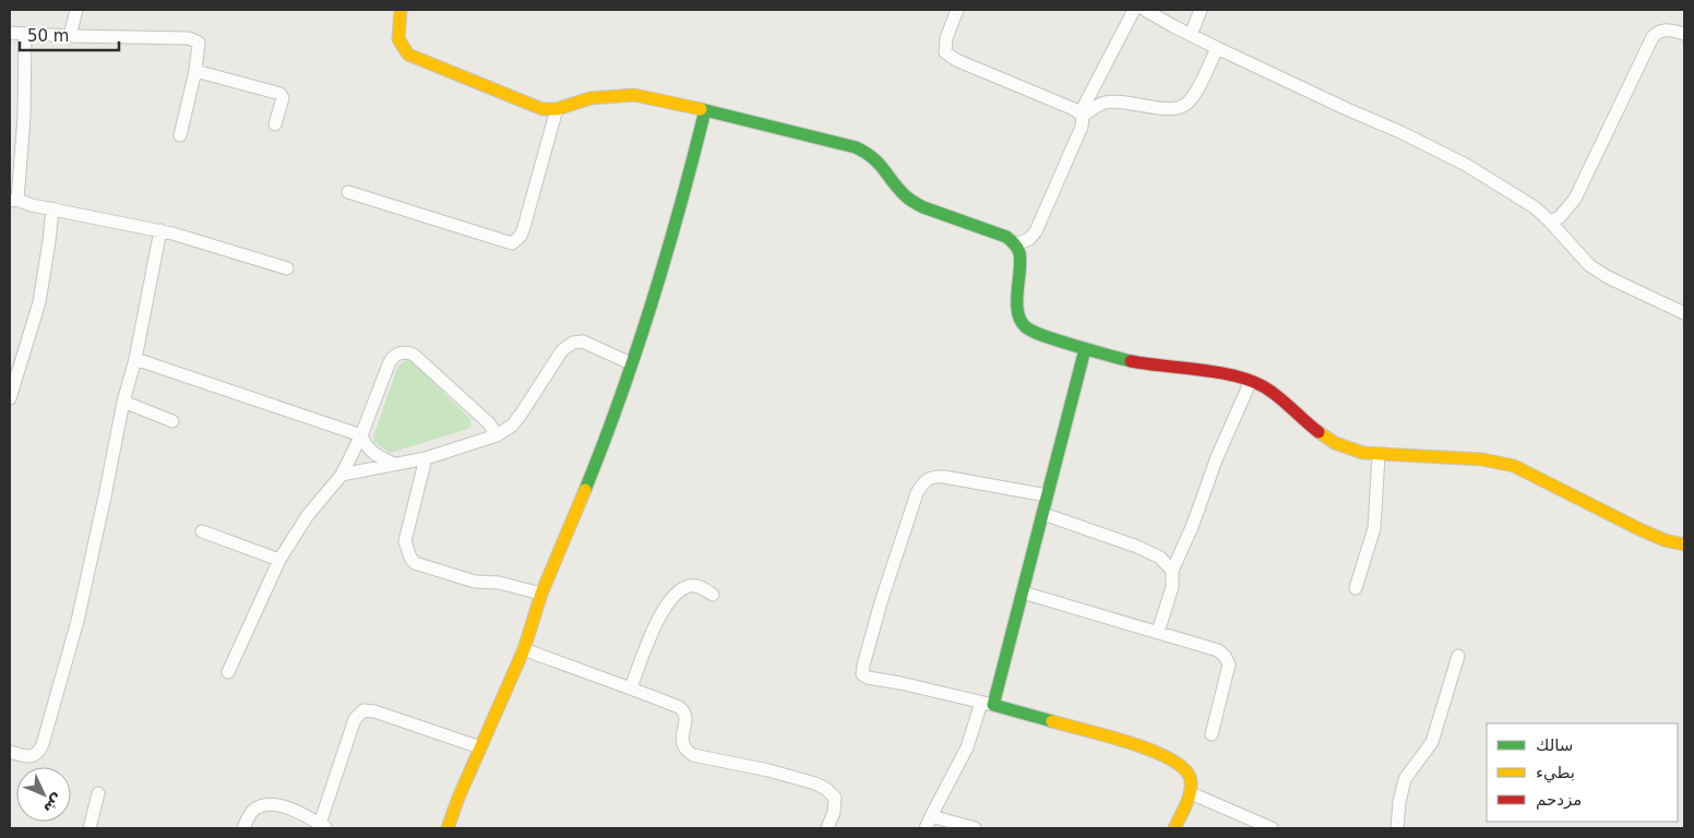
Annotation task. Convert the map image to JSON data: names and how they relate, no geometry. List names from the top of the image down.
{
  "legend": ["سالك", "بطيء", "مزدحم"],
  "scale_bar": "50 m",
  "north": "bottom right"
}
